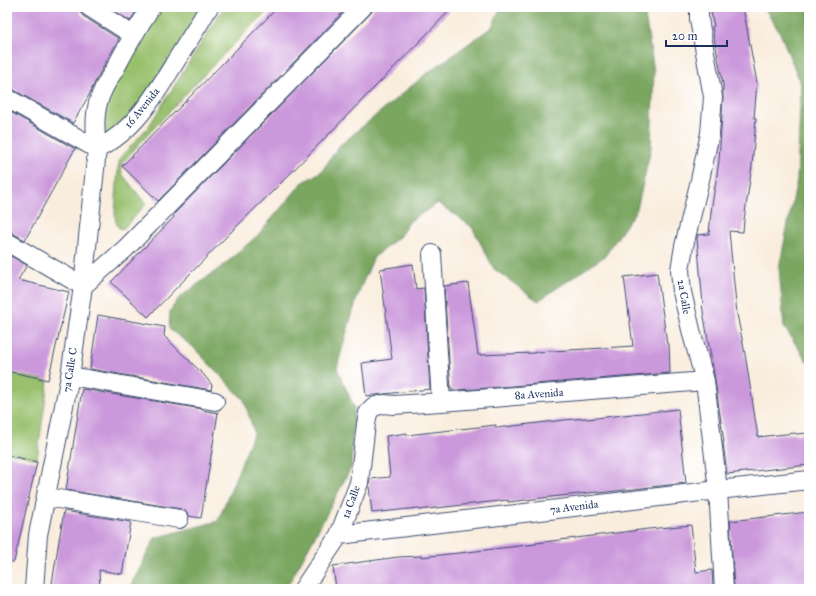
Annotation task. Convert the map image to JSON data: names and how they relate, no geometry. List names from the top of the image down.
{
  "streets": {
    "street": [
      "16 Avenida",
      "2a Calle",
      "7a Calle C",
      "8a Avenida",
      "1a Calle",
      "7a Avenida"
    ]
  },
  "crossings": [
    ["16 Avenida", "7a Calle C"],
    ["2a Calle", "8a Avenida"],
    ["2a Calle", "7a Avenida"],
    ["8a Avenida", "1a Calle"],
    ["1a Calle", "7a Avenida"]
  ],
  "scale_bar": "20 m"
}
